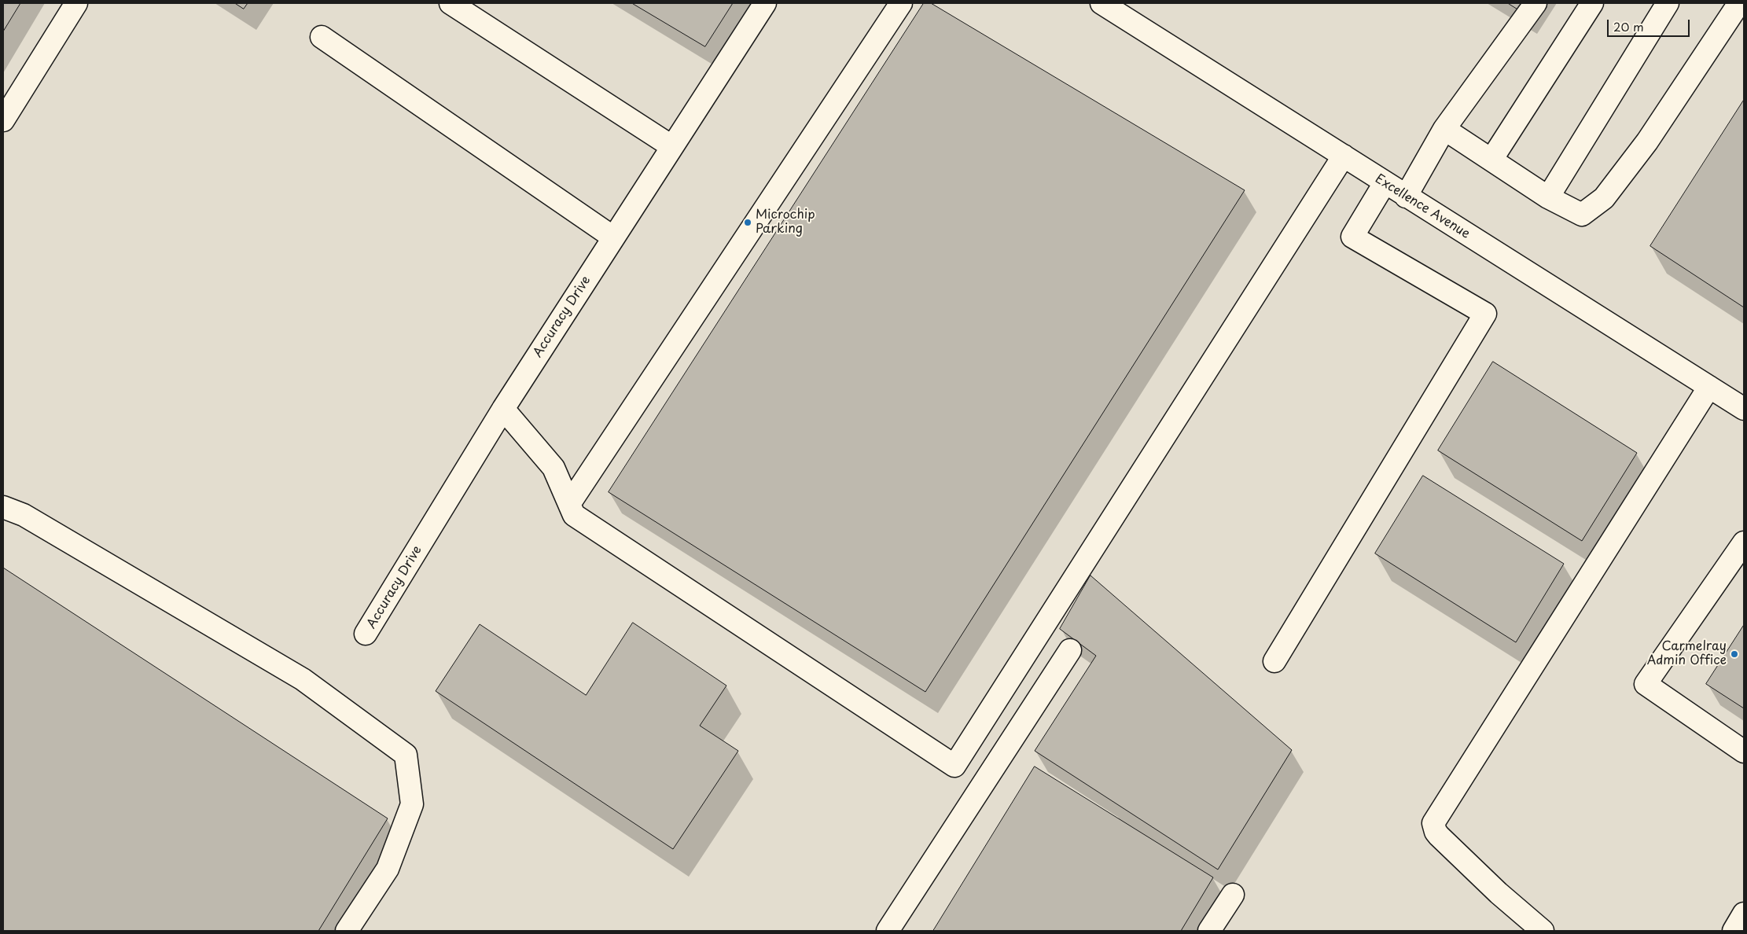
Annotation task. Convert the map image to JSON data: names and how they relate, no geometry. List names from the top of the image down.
{
  "streets": {
    "street": ["Excellence Avenue", "Accuracy Drive"]
  },
  "places": ["Microchip Parking", "Carmelray Admin Office"],
  "scale_bar": "20 m"
}
